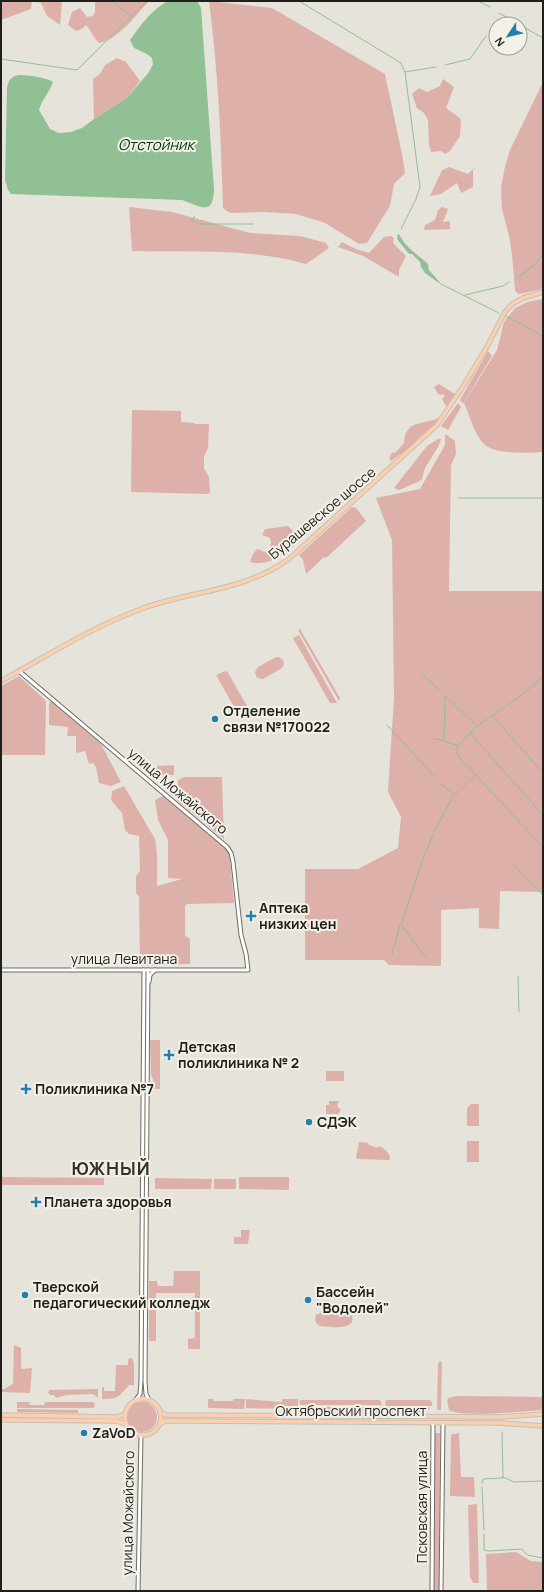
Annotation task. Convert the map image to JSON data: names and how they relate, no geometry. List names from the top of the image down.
{
  "streets": {
    "main road": [
      "Бурашевское шоссе",
      "улица Можайского",
      "улица Левитана",
      "Октябрьский проспект",
      "Псковская улица"
    ]
  },
  "crossings": [
    ["Бурашевское шоссе", "улица Можайского"],
    ["улица Можайского", "улица Левитана"],
    ["улица Можайского", "Октябрьский проспект"],
    ["Октябрьский проспект", "Псковская улица"]
  ],
  "districts": ["ЮЖНЫЙ"],
  "water": ["Отстойник"],
  "places": {
    "other": [
      "Отделение связи №170022",
      "СДЭК",
      "Тверской педагогический колледж",
      "Бассейн \"Водолей\"",
      "ZaVoD"
    ],
    "health": [
      "Аптека низких цен",
      "Детская поликлиника № 2",
      "Поликлиника №7",
      "Планета здоровья"
    ]
  },
  "north": "bottom left"
}
